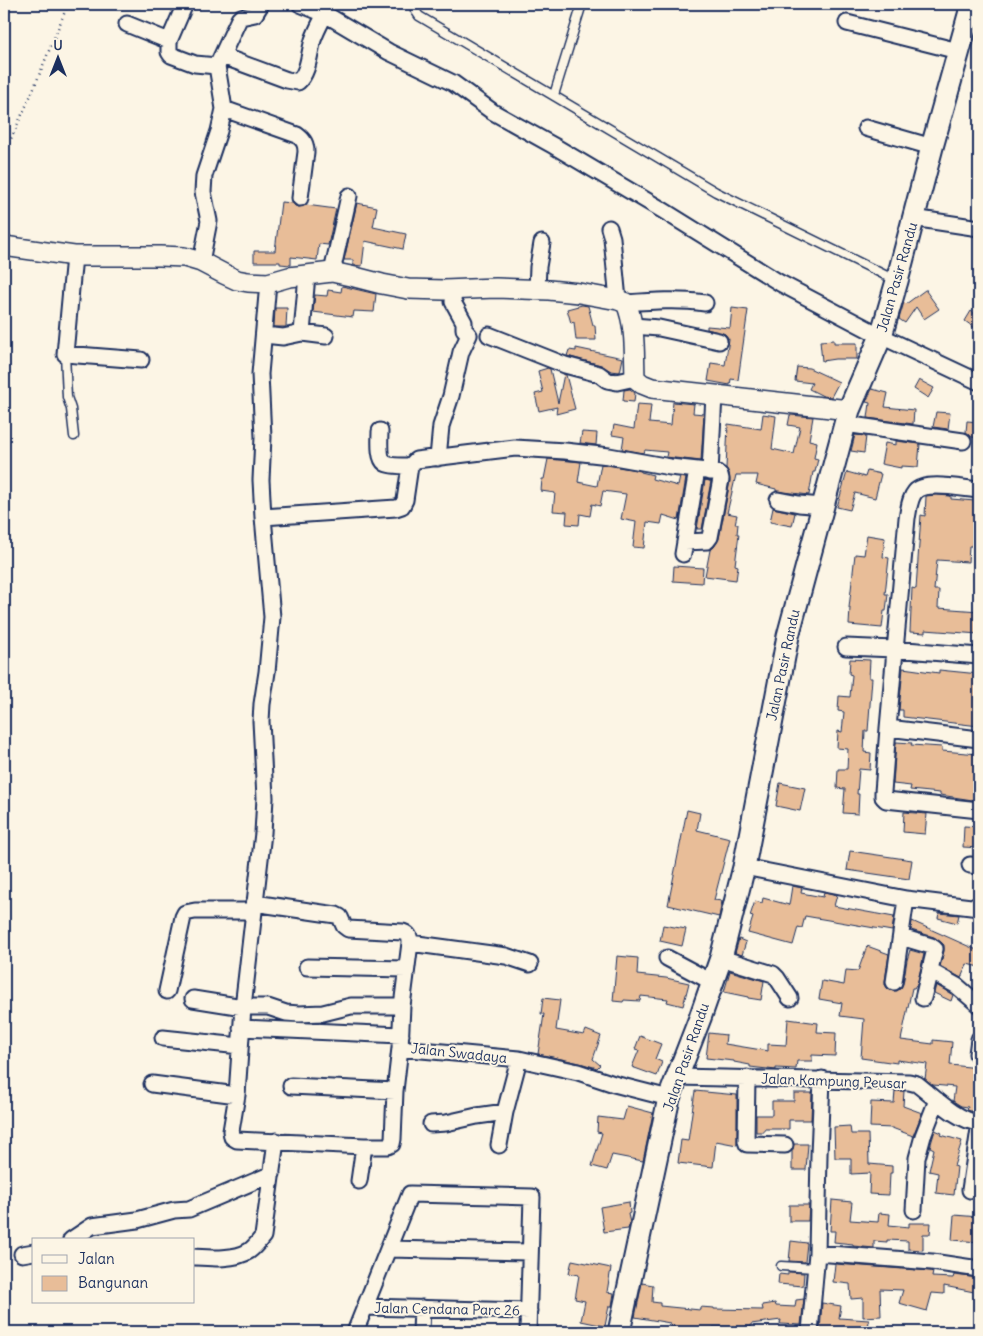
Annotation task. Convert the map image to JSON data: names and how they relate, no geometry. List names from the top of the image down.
{
  "streets": {
    "main road": ["Jalan Pasir Randu"],
    "street": ["Jalan Swadaya", "Jalan Kampung Peusar", "Jalan Cendana Parc 26"]
  },
  "crossings": [
    ["Jalan Pasir Randu", "Jalan Swadaya"],
    ["Jalan Pasir Randu", "Jalan Kampung Peusar"]
  ],
  "legend": ["Jalan", "Bangunan"],
  "north": "top"
}
